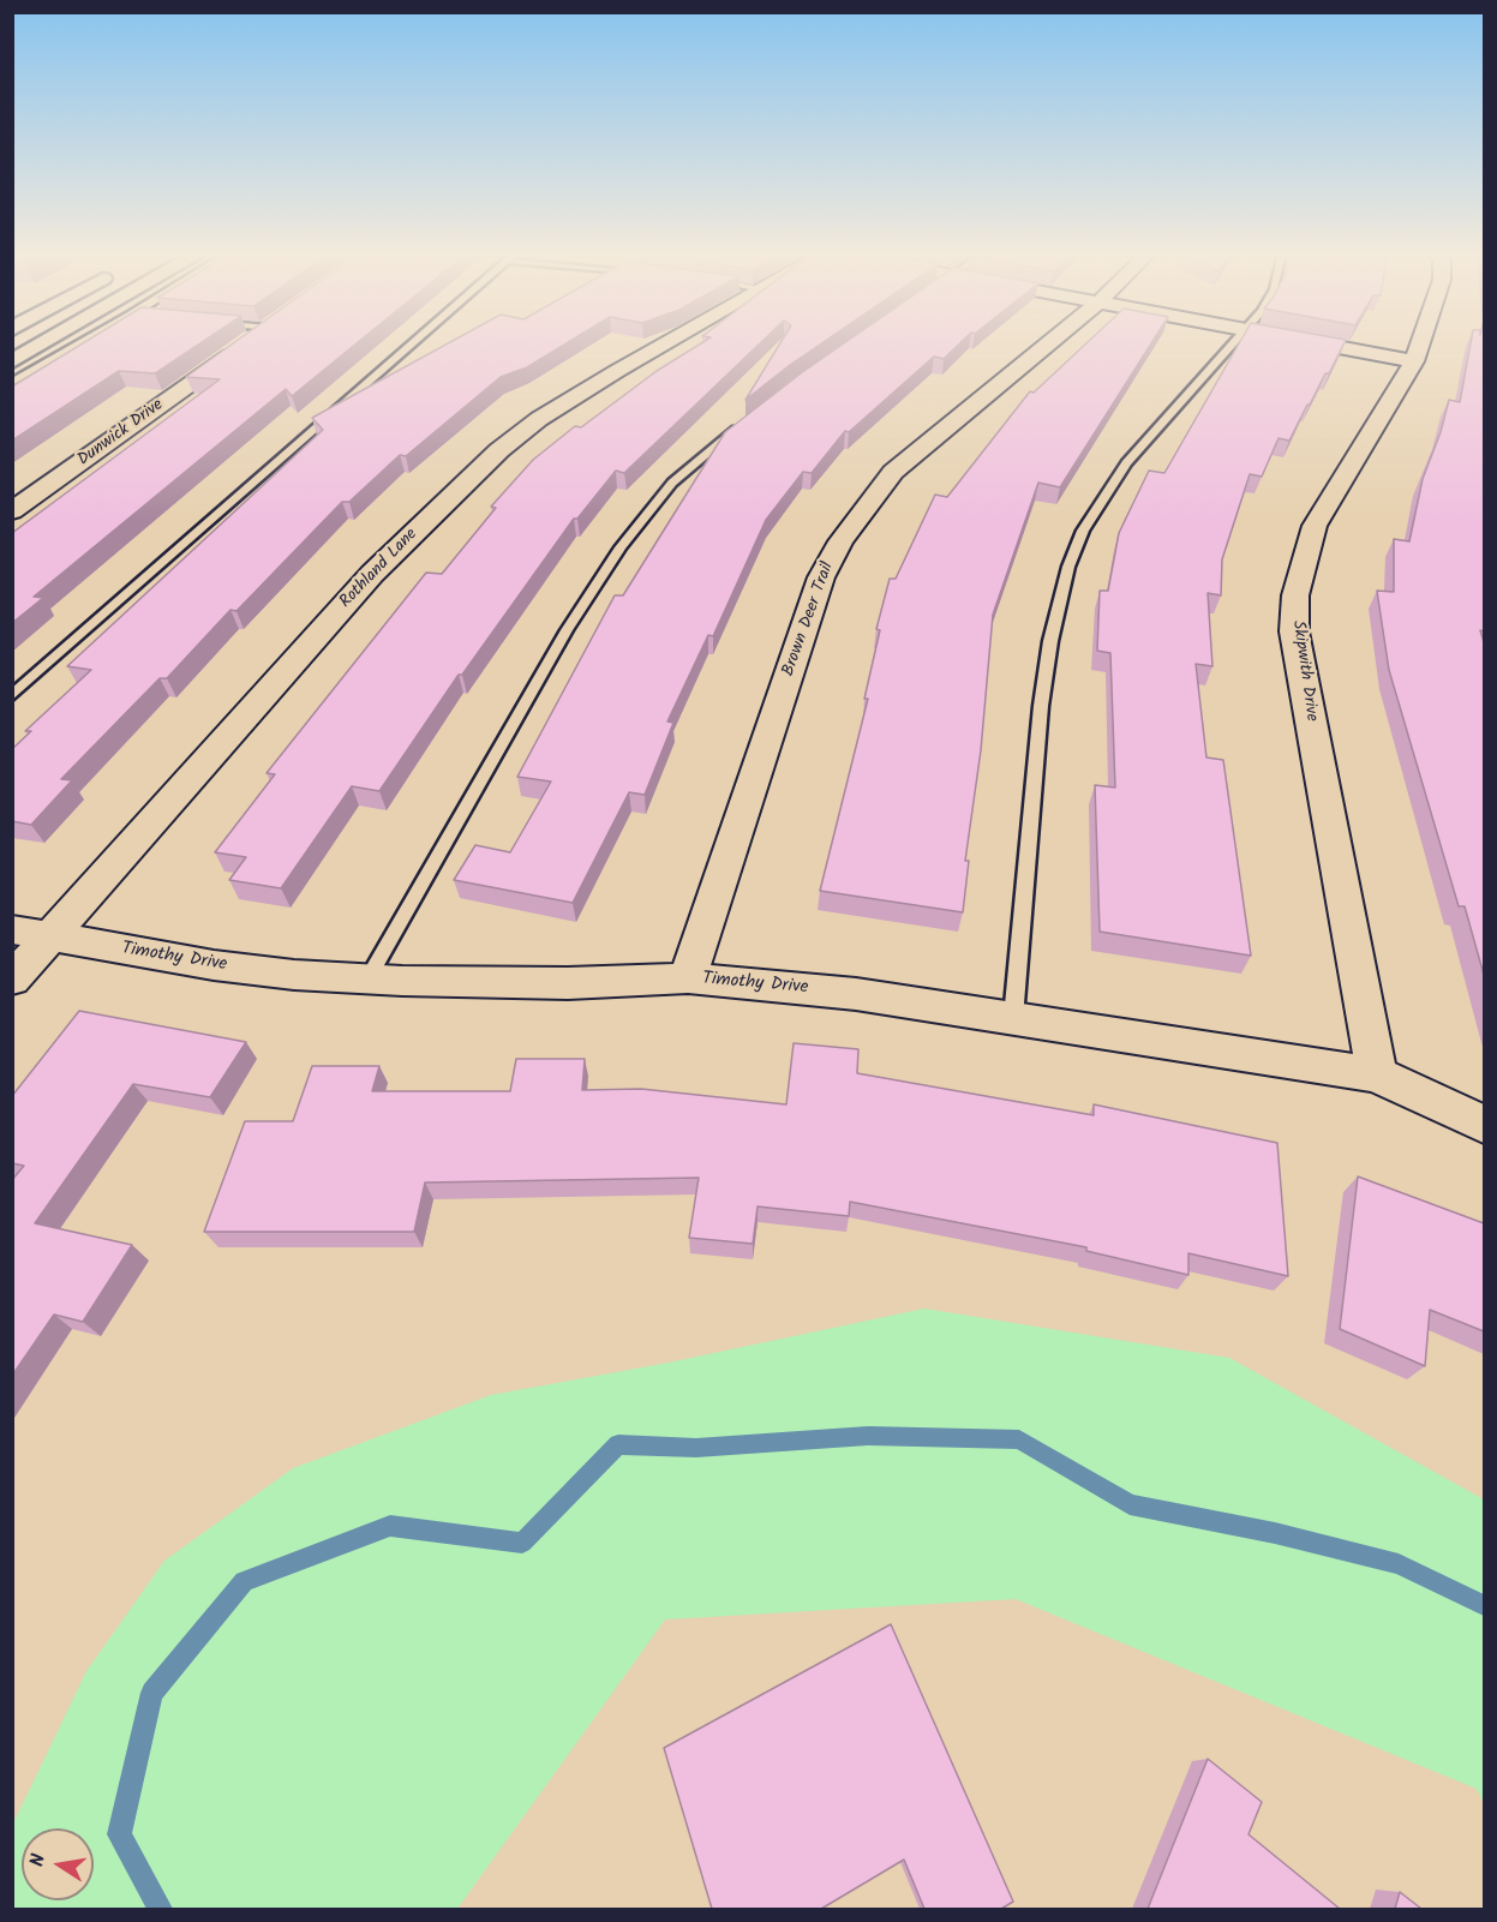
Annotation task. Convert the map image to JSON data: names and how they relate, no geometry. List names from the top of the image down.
{
  "streets": {
    "street": [
      "Dunwick Drive",
      "Rothland Lane",
      "Brown Deer Trail",
      "Skipwith Drive",
      "Timothy Drive"
    ]
  },
  "crossings": [
    ["Rothland Lane", "Timothy Drive"],
    ["Brown Deer Trail", "Timothy Drive"],
    ["Skipwith Drive", "Timothy Drive"]
  ],
  "north": "left"
}
